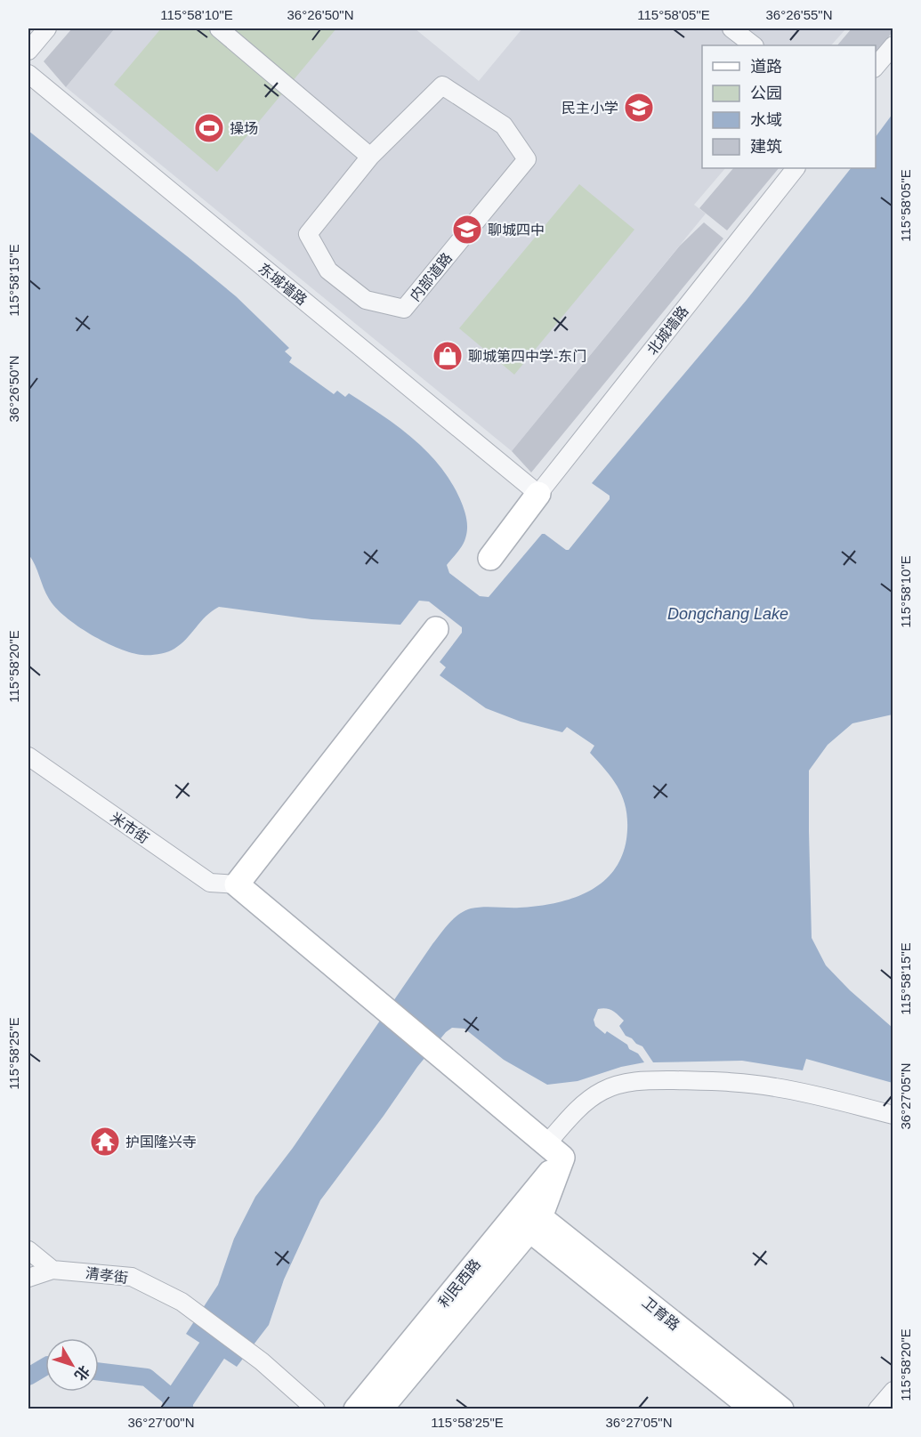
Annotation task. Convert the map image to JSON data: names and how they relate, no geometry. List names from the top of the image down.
{
  "streets": {
    "main road": ["利民西路", "卫育路"],
    "street": [
      "内部道路",
      "东城墙路",
      "北城墙路",
      "米市街",
      "清孝街"
    ]
  },
  "crossings": [
    ["东城墙路", "北城墙路"],
    ["利民西路", "卫育路"]
  ],
  "water": ["Dongchang Lake"],
  "places": {
    "school or university": ["民主小学", "聊城四中"],
    "sports": ["操场"],
    "shop": ["聊城第四中学-东门"],
    "temple": ["护国隆兴寺"]
  },
  "legend": [
    "道路",
    "公园",
    "水域",
    "建筑"
  ],
  "north": "bottom right",
  "coordinates": [
    "115°58'10\"E",
    "36°26'50\"N",
    "115°58'05\"E",
    "36°26'55\"N",
    "115°58'15\"E",
    "115°58'20\"E",
    "115°58'25\"E",
    "36°27'05\"N",
    "36°27'00\"N"
  ]
}
